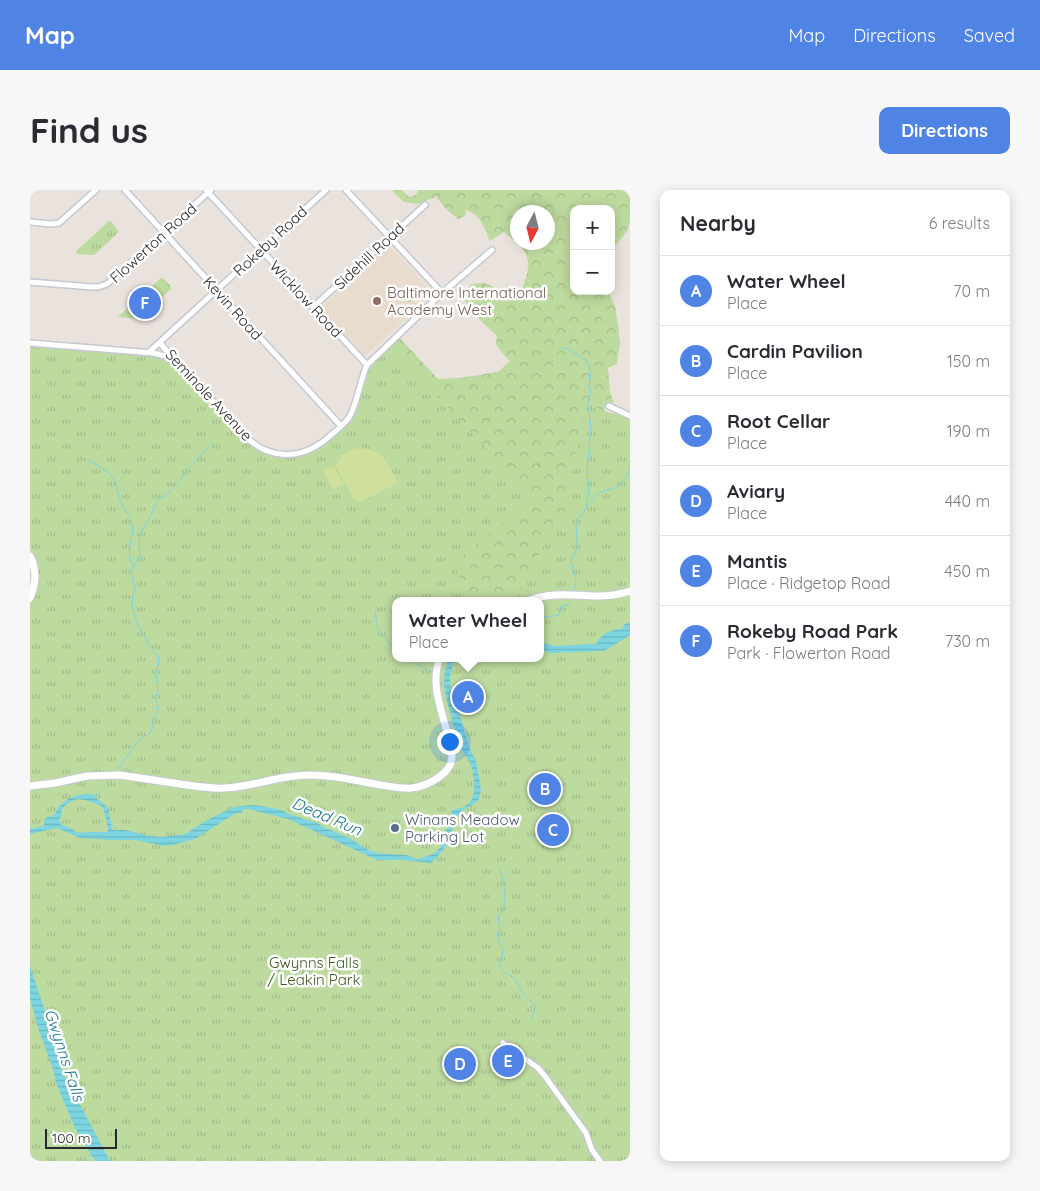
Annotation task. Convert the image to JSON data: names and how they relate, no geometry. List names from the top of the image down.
{
  "streets": {
    "street": [
      "Rokeby Road",
      "Flowerton Road",
      "Sidehill Road",
      "Wicklow Road",
      "Kevin Road",
      "Seminole Avenue"
    ]
  },
  "crossings": [
    ["Rokeby Road", "Wicklow Road"],
    ["Rokeby Road", "Kevin Road"],
    ["Rokeby Road", "Seminole Avenue"],
    ["Flowerton Road", "Wicklow Road"],
    ["Flowerton Road", "Kevin Road"],
    ["Sidehill Road", "Wicklow Road"],
    ["Wicklow Road", "Seminole Avenue"],
    ["Kevin Road", "Seminole Avenue"]
  ],
  "water": ["Dead Run", "Gwynns Falls"],
  "parks": ["Gwynns Falls / Leakin Park"],
  "places": ["Baltimore International Academy West", "Winans Meadow Parking Lot"],
  "scale_bar": "100 m",
  "north": "bottom",
  "page": {
    "header": "Map",
    "nav": ["Map", "Directions", "Saved"],
    "buttons": "Directions",
    "title": "Find us",
    "heading": ["Nearby", "6 results"],
    "map_buttons": ["+", "−"],
    "list": [
      {
        "mark": "A",
        "name": "Water Wheel",
        "note": "Place",
        "value": "70 m"
      },
      {
        "mark": "B",
        "name": "Cardin Pavilion",
        "note": "Place",
        "value": "150 m"
      },
      {
        "mark": "C",
        "name": "Root Cellar",
        "note": "Place",
        "value": "190 m"
      },
      {
        "mark": "D",
        "name": "Aviary",
        "note": "Place",
        "value": "440 m"
      },
      {
        "mark": "E",
        "name": "Mantis",
        "note": "Place · Ridgetop Road",
        "value": "450 m"
      },
      {
        "mark": "F",
        "name": "Rokeby Road Park",
        "note": "Park · Flowerton Road",
        "value": "730 m"
      }
    ],
    "pins": [
      "F",
      "A",
      "B",
      "C",
      "E",
      "D"
    ],
    "popup": ["Water Wheel", "Place"],
    "scale": "100 m"
  }
}
